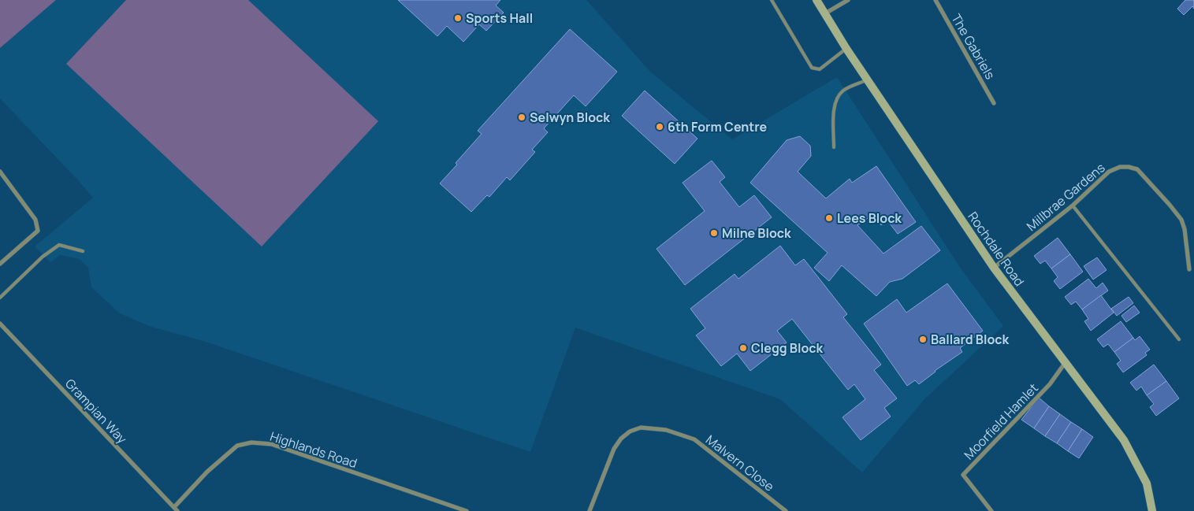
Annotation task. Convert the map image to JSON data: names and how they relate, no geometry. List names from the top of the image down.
{
  "streets": {
    "main road": ["Rochdale Road"],
    "street": [
      "The Gabriels",
      "Millbrae Gardens",
      "Grampian Way",
      "Moorfield Hamlet",
      "Highlands Road",
      "Malvern Close"
    ]
  },
  "crossings": [
    ["Millbrae Gardens", "Rochdale Road"],
    ["Rochdale Road", "Moorfield Hamlet"],
    ["Grampian Way", "Highlands Road"]
  ],
  "places": [
    "Sports Hall",
    "Selwyn Block",
    "6th Form Centre",
    "Lees Block",
    "Milne Block",
    "Ballard Block",
    "Clegg Block"
  ]
}
